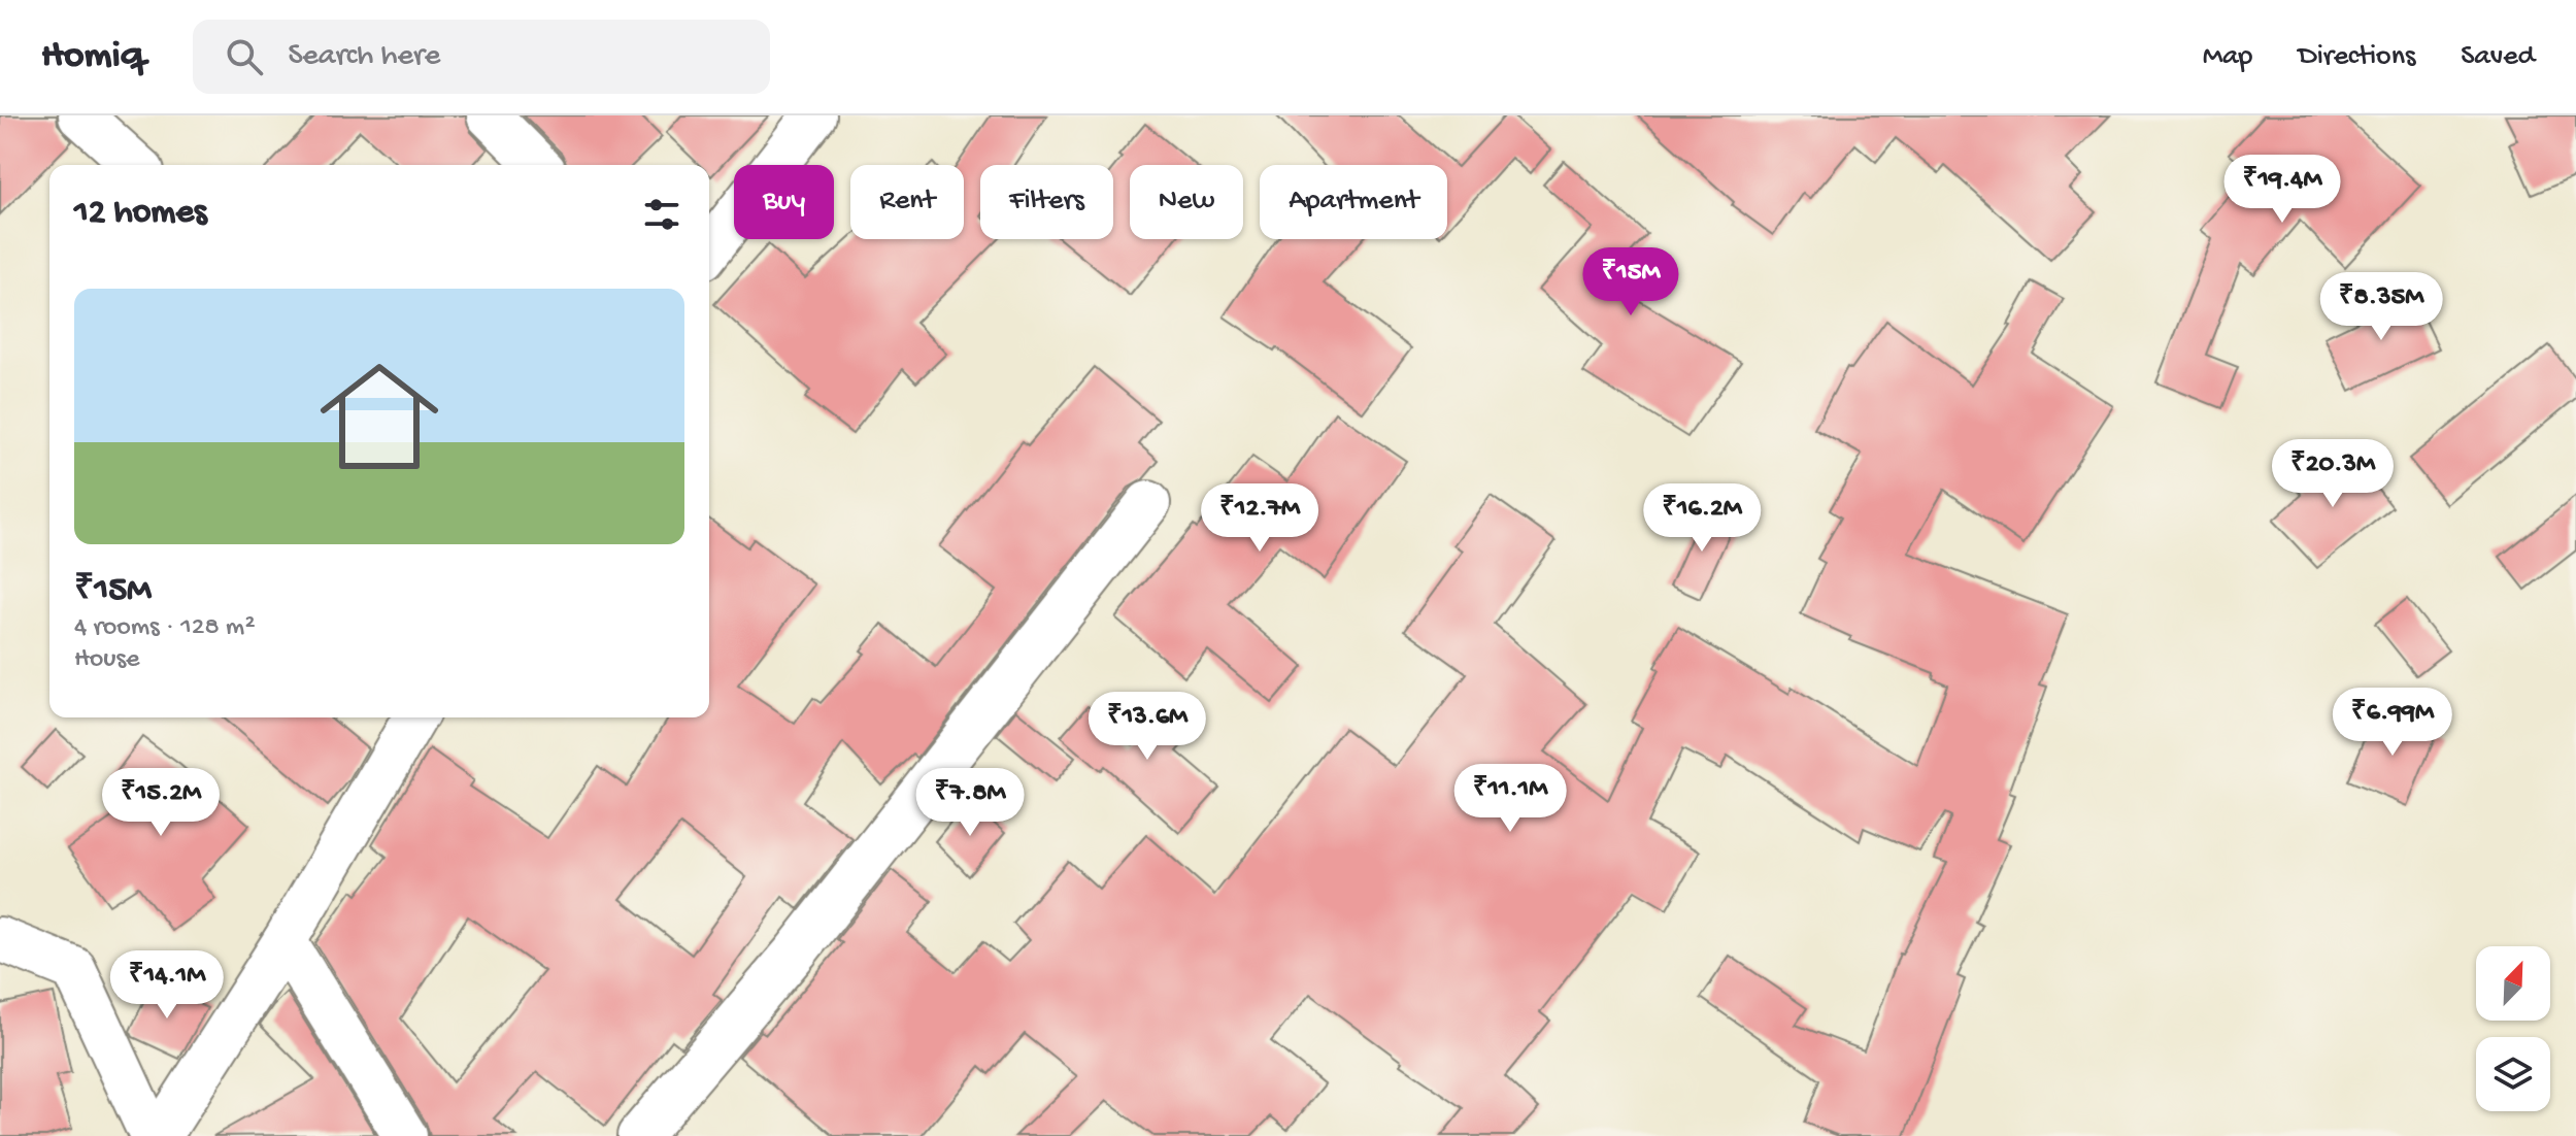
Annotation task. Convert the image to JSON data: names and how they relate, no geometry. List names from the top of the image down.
{
  "north": "top right",
  "page": {
    "header": "Homiq",
    "search": "Search here",
    "nav": ["Map", "Directions", "Saved"],
    "price": [
      "₹19.4M",
      "₹15M",
      "₹8.35M",
      "₹20.3M",
      "₹12.7M",
      "₹16.2M",
      "₹6.99M",
      "₹13.6M",
      "₹11.1M",
      "₹15.2M",
      "₹7.8M",
      "₹14.1M"
    ],
    "chip": [
      "Buy",
      "Rent",
      "Filters",
      "New",
      "Apartment"
    ],
    "heading": "12 homes",
    "list": [
      {
        "name": "₹15M",
        "note": "4 rooms · 128 m² · House"
      }
    ]
  }
}
